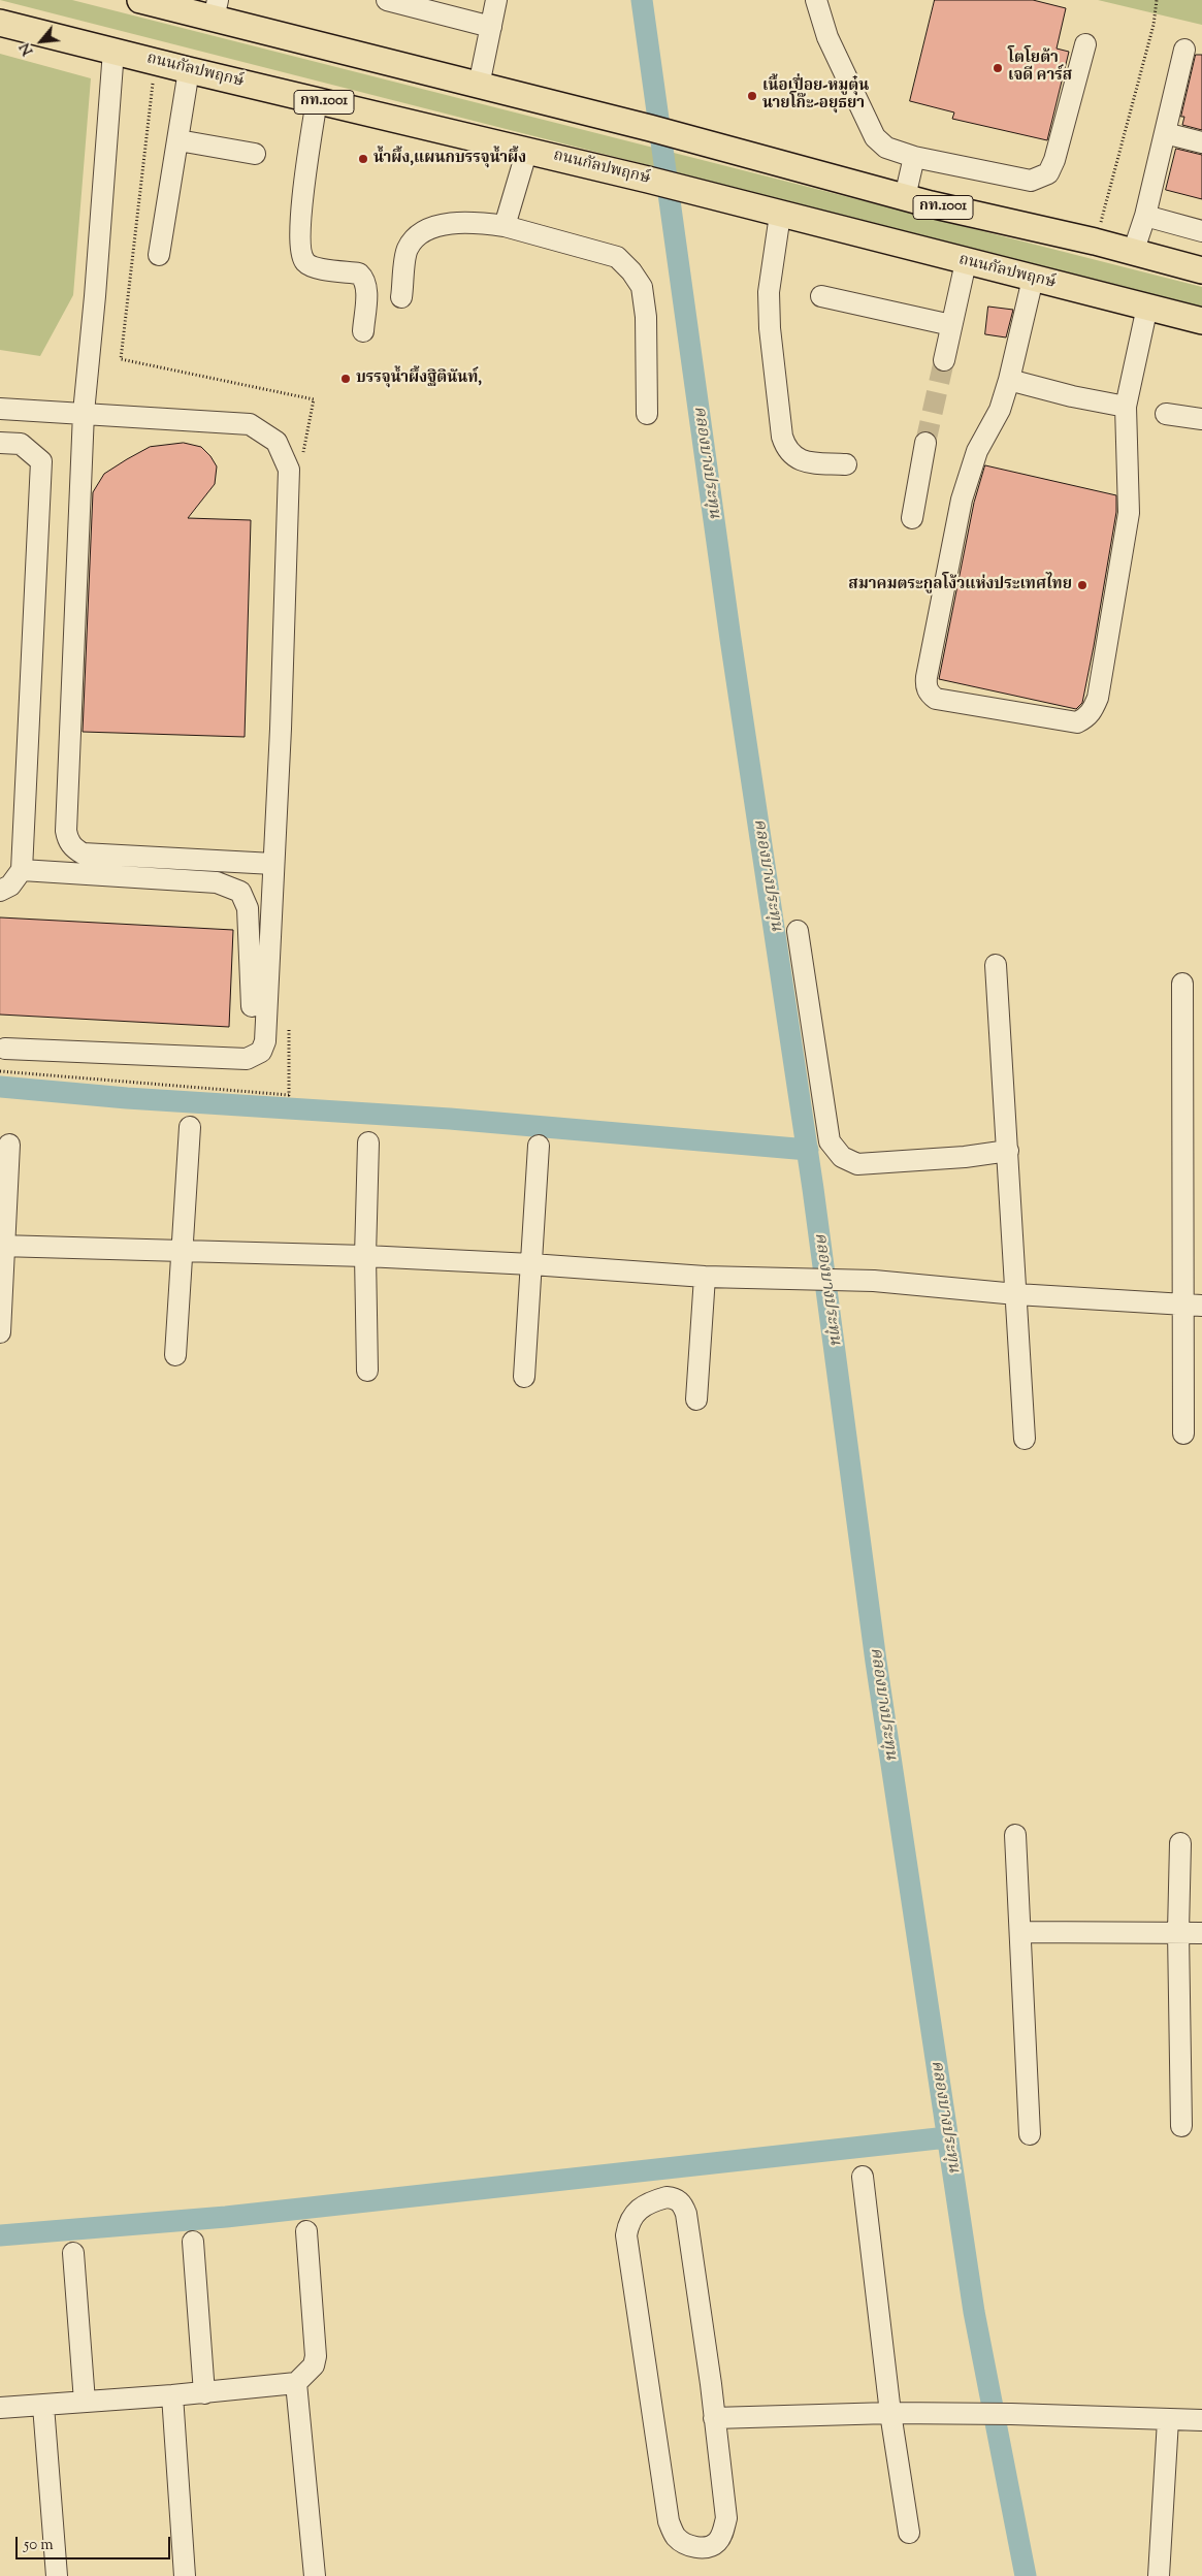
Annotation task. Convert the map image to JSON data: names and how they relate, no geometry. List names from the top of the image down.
{
  "streets": {
    "main road": ["ถนนกัลปพฤกษ์", "กท.1001"]
  },
  "water": ["คลองบางประทุน"],
  "places": [
    "โตโยต้า เจดี คาร์ส",
    "เนื้อเปื่อย-หมูตุ๋น นายโก๊ะ-อยุธยา",
    "น้ำผึ้ง,แผนกบรรจุน้ำผึ้ง",
    "บรรจุน้ำผึ้งฐิตินันท์,",
    "สมาคมตระกูลโง้วแห่งประเทศไทย"
  ],
  "scale_bar": "50 m",
  "north": "bottom left"
}
